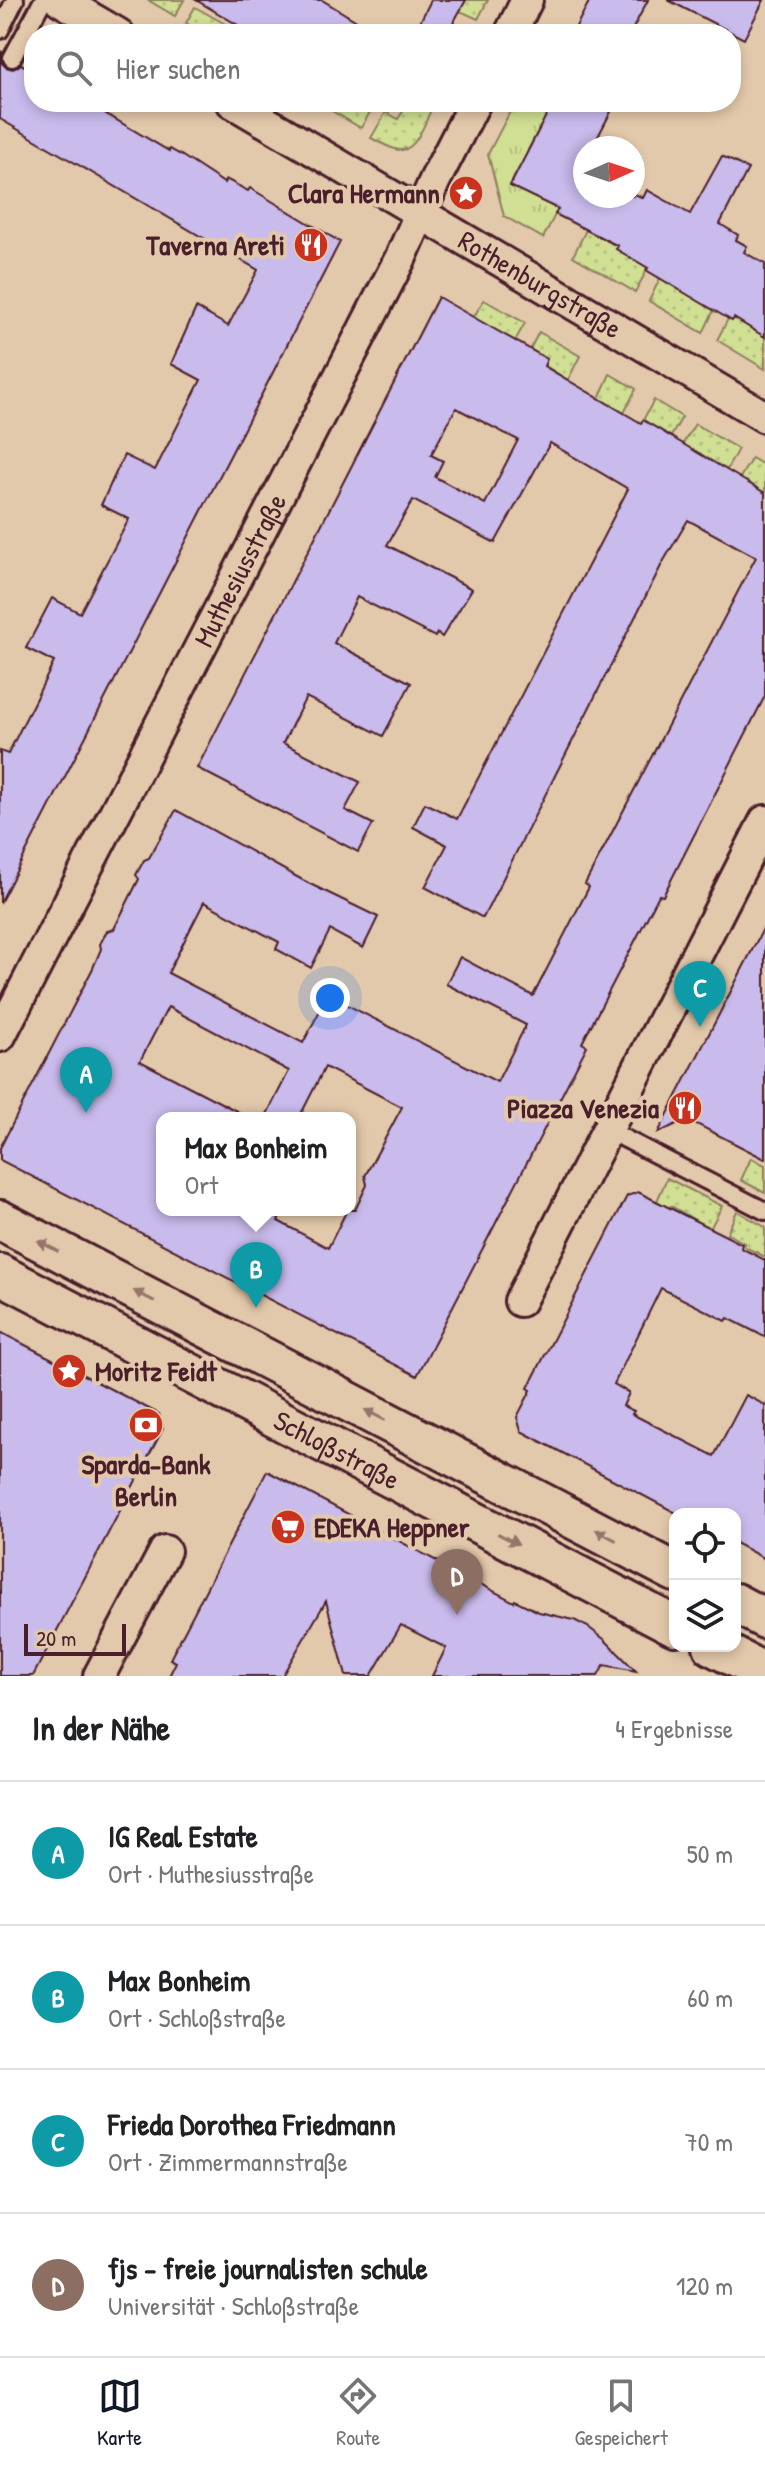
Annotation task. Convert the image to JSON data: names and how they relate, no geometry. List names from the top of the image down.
{
  "streets": {
    "street": ["Rothenburgstraße", "Muthesiusstraße", "Schloßstraße"]
  },
  "crossings": [
    ["Rothenburgstraße", "Muthesiusstraße"]
  ],
  "places": {
    "place": ["Clara Hermann", "Moritz Feidt"],
    "restaurant": ["Taverna Areti", "Piazza Venezia"],
    "bank": ["Sparda-Bank Berlin"],
    "supermarket": ["EDEKA Heppner"]
  },
  "scale_bar": "20 m",
  "north": "right",
  "page": {
    "search": "Hier suchen",
    "pins": [
      "C",
      "A",
      "B",
      "D"
    ],
    "popup": ["Max Bonheim", "Ort"],
    "scale": "20 m",
    "heading": ["In der Nähe", "4 Ergebnisse"],
    "list": [
      {
        "mark": "A",
        "name": "IG Real Estate",
        "note": "Ort · Muthesiusstraße",
        "value": "50 m"
      },
      {
        "mark": "B",
        "name": "Max Bonheim",
        "note": "Ort · Schloßstraße",
        "value": "60 m"
      },
      {
        "mark": "C",
        "name": "Frieda Dorothea Friedmann",
        "note": "Ort · Zimmermannstraße",
        "value": "70 m"
      },
      {
        "mark": "D",
        "name": "fjs - freie journalisten schule",
        "note": "Universität · Schloßstraße",
        "value": "120 m"
      }
    ],
    "nav": ["Karte", "Route", "Gespeichert"]
  }
}
